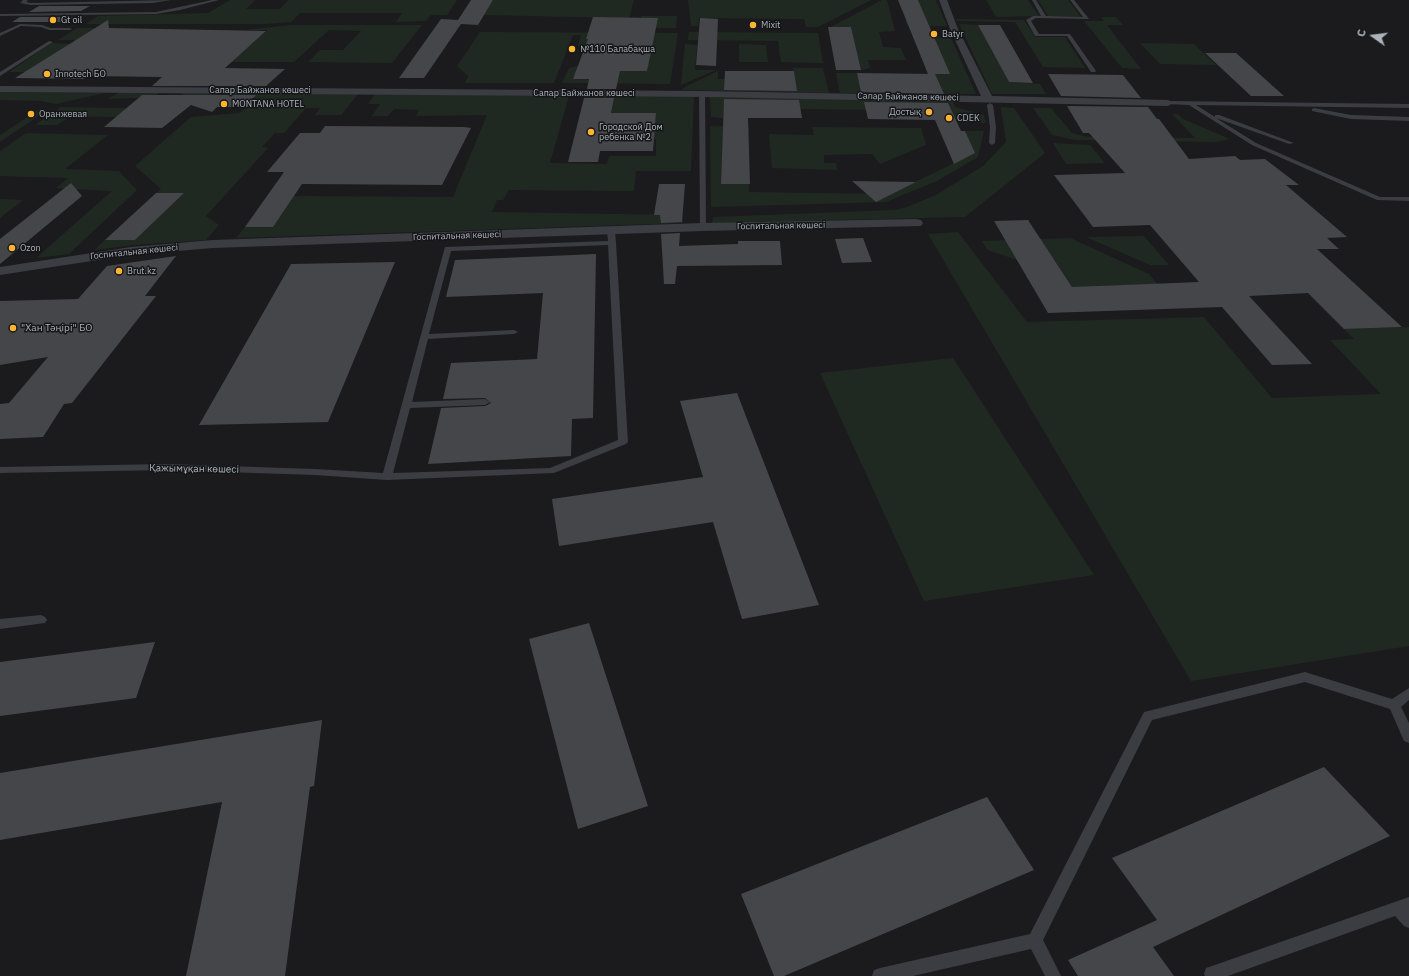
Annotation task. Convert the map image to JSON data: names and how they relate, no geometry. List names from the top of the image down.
{
  "streets": {
    "street": ["Сапар Байжанов көшесі", "Госпитальная көшесі"],
    "lane": ["Қажымұқан көшесі"]
  },
  "crossings": [
    ["Госпитальная көшесі", "Қажымұқан көшесі"]
  ],
  "places": [
    "Gt oil",
    "Mixit",
    "Batyr",
    "№110 Балабақша",
    "Innotech БО",
    "MONTANA HOTEL",
    "Достық",
    "Оранжевая",
    "CDEK",
    "Городской Дом ребенка №2",
    "Ozon",
    "Brut.kz",
    "\"Хан Тәңірі\" БО"
  ],
  "north": "left"
}
